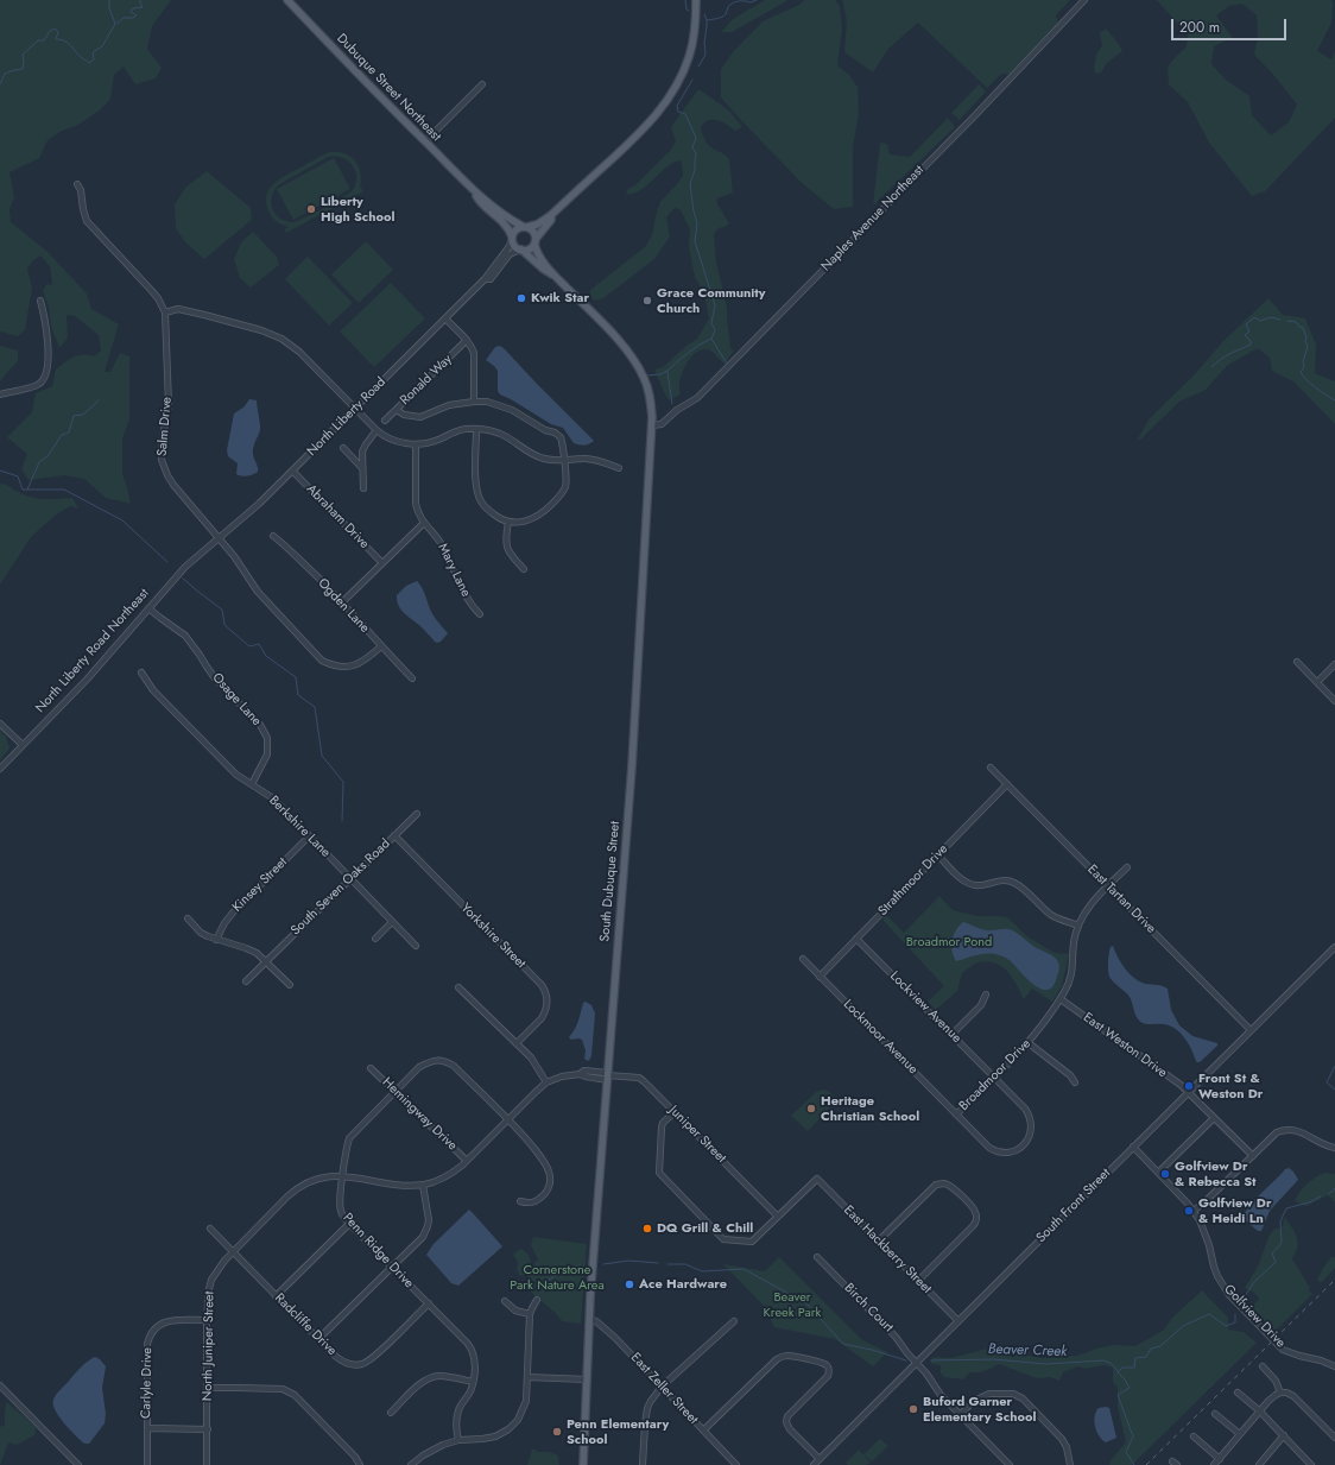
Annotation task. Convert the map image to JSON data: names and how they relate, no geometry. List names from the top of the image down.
{
  "streets": {
    "main road": ["Dubuque Street Northeast", "South Dubuque Street"],
    "street": [
      "Naples Avenue Northeast",
      "Ronald Way",
      "North Liberty Road",
      "Salm Drive",
      "Abraham Drive",
      "Mary Lane",
      "Ogden Lane",
      "North Liberty Road Northeast",
      "Osage Lane",
      "Berkshire Lane",
      "Strathmoor Drive",
      "Kinsey Street",
      "South Seven Oaks Road",
      "East Tartan Drive",
      "Yorkshire Street",
      "Lockview Avenue",
      "Lockmoor Avenue",
      "East Weston Drive",
      "Broadmoor Drive",
      "Hemingway Drive",
      "Juniper Street",
      "South Front Street",
      "East Hackberry Street",
      "Penn Ridge Drive",
      "Birch Court",
      "Golfview Drive",
      "Radcliffe Drive",
      "North Juniper Street",
      "Carlyle Drive",
      "East Zeller Street"
    ]
  },
  "crossings": [
    ["Dubuque Street Northeast", "North Liberty Road"],
    ["Naples Avenue Northeast", "South Dubuque Street"],
    ["North Liberty Road", "Salm Drive"],
    ["North Liberty Road", "Abraham Drive"],
    ["North Liberty Road", "North Liberty Road Northeast"],
    ["Salm Drive", "Ogden Lane"],
    ["North Liberty Road Northeast", "Osage Lane"],
    ["Osage Lane", "Berkshire Lane"],
    ["Berkshire Lane", "Kinsey Street"],
    ["Berkshire Lane", "South Seven Oaks Road"],
    ["Strathmoor Drive", "East Tartan Drive"],
    ["Strathmoor Drive", "Lockview Avenue"],
    ["Strathmoor Drive", "Lockmoor Avenue"],
    ["South Dubuque Street", "Juniper Street"],
    ["South Dubuque Street", "North Juniper Street"],
    ["South Dubuque Street", "East Zeller Street"],
    ["South Seven Oaks Road", "Yorkshire Street"],
    ["East Tartan Drive", "Broadmoor Drive"],
    ["East Tartan Drive", "South Front Street"],
    ["Lockview Avenue", "Lockmoor Avenue"],
    ["Lockview Avenue", "Broadmoor Drive"],
    ["Lockmoor Avenue", "Broadmoor Drive"],
    ["East Weston Drive", "Broadmoor Drive"],
    ["East Weston Drive", "South Front Street"],
    ["Hemingway Drive", "Penn Ridge Drive"],
    ["Hemingway Drive", "North Juniper Street"],
    ["Juniper Street", "East Hackberry Street"],
    ["Juniper Street", "North Juniper Street"],
    ["South Front Street", "East Hackberry Street"],
    ["South Front Street", "Birch Court"],
    ["South Front Street", "Golfview Drive"],
    ["Penn Ridge Drive", "Radcliffe Drive"],
    ["Penn Ridge Drive", "North Juniper Street"],
    ["Radcliffe Drive", "North Juniper Street"],
    ["North Juniper Street", "Carlyle Drive"]
  ],
  "water": ["Beaver Creek"],
  "parks": ["Broadmor Pond", "Cornerstone Park Nature Area", "Beaver Kreek Park"],
  "places": [
    "Liberty High School",
    "Kwik Star",
    "Grace Community Church",
    "Front St & Weston Dr",
    "Heritage Christian School",
    "Golfview Dr & Rebecca St",
    "Golfview Dr & Heidi Ln",
    "DQ Grill & Chill",
    "Ace Hardware",
    "Buford Garner Elementary School",
    "Penn Elementary School"
  ],
  "scale_bar": "200 m"
}
